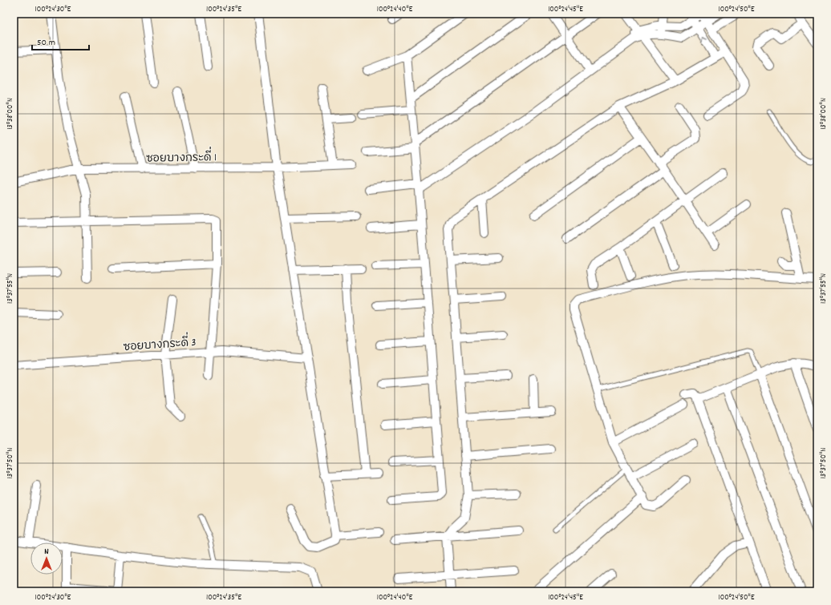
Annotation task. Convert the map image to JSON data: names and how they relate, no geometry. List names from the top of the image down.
{
  "streets": {
    "street": ["ซอยบางกระดี่ 1", "ซอยบางกระดี่ 3"]
  },
  "scale_bar": "50 m",
  "north": "top",
  "coordinates": [
    "100°24'30\"E",
    "100°24'35\"E",
    "100°24'40\"E",
    "100°24'45\"E",
    "100°24'50\"E",
    "13°38'00\"N",
    "13°37'55\"N",
    "13°37'50\"N"
  ]
}
